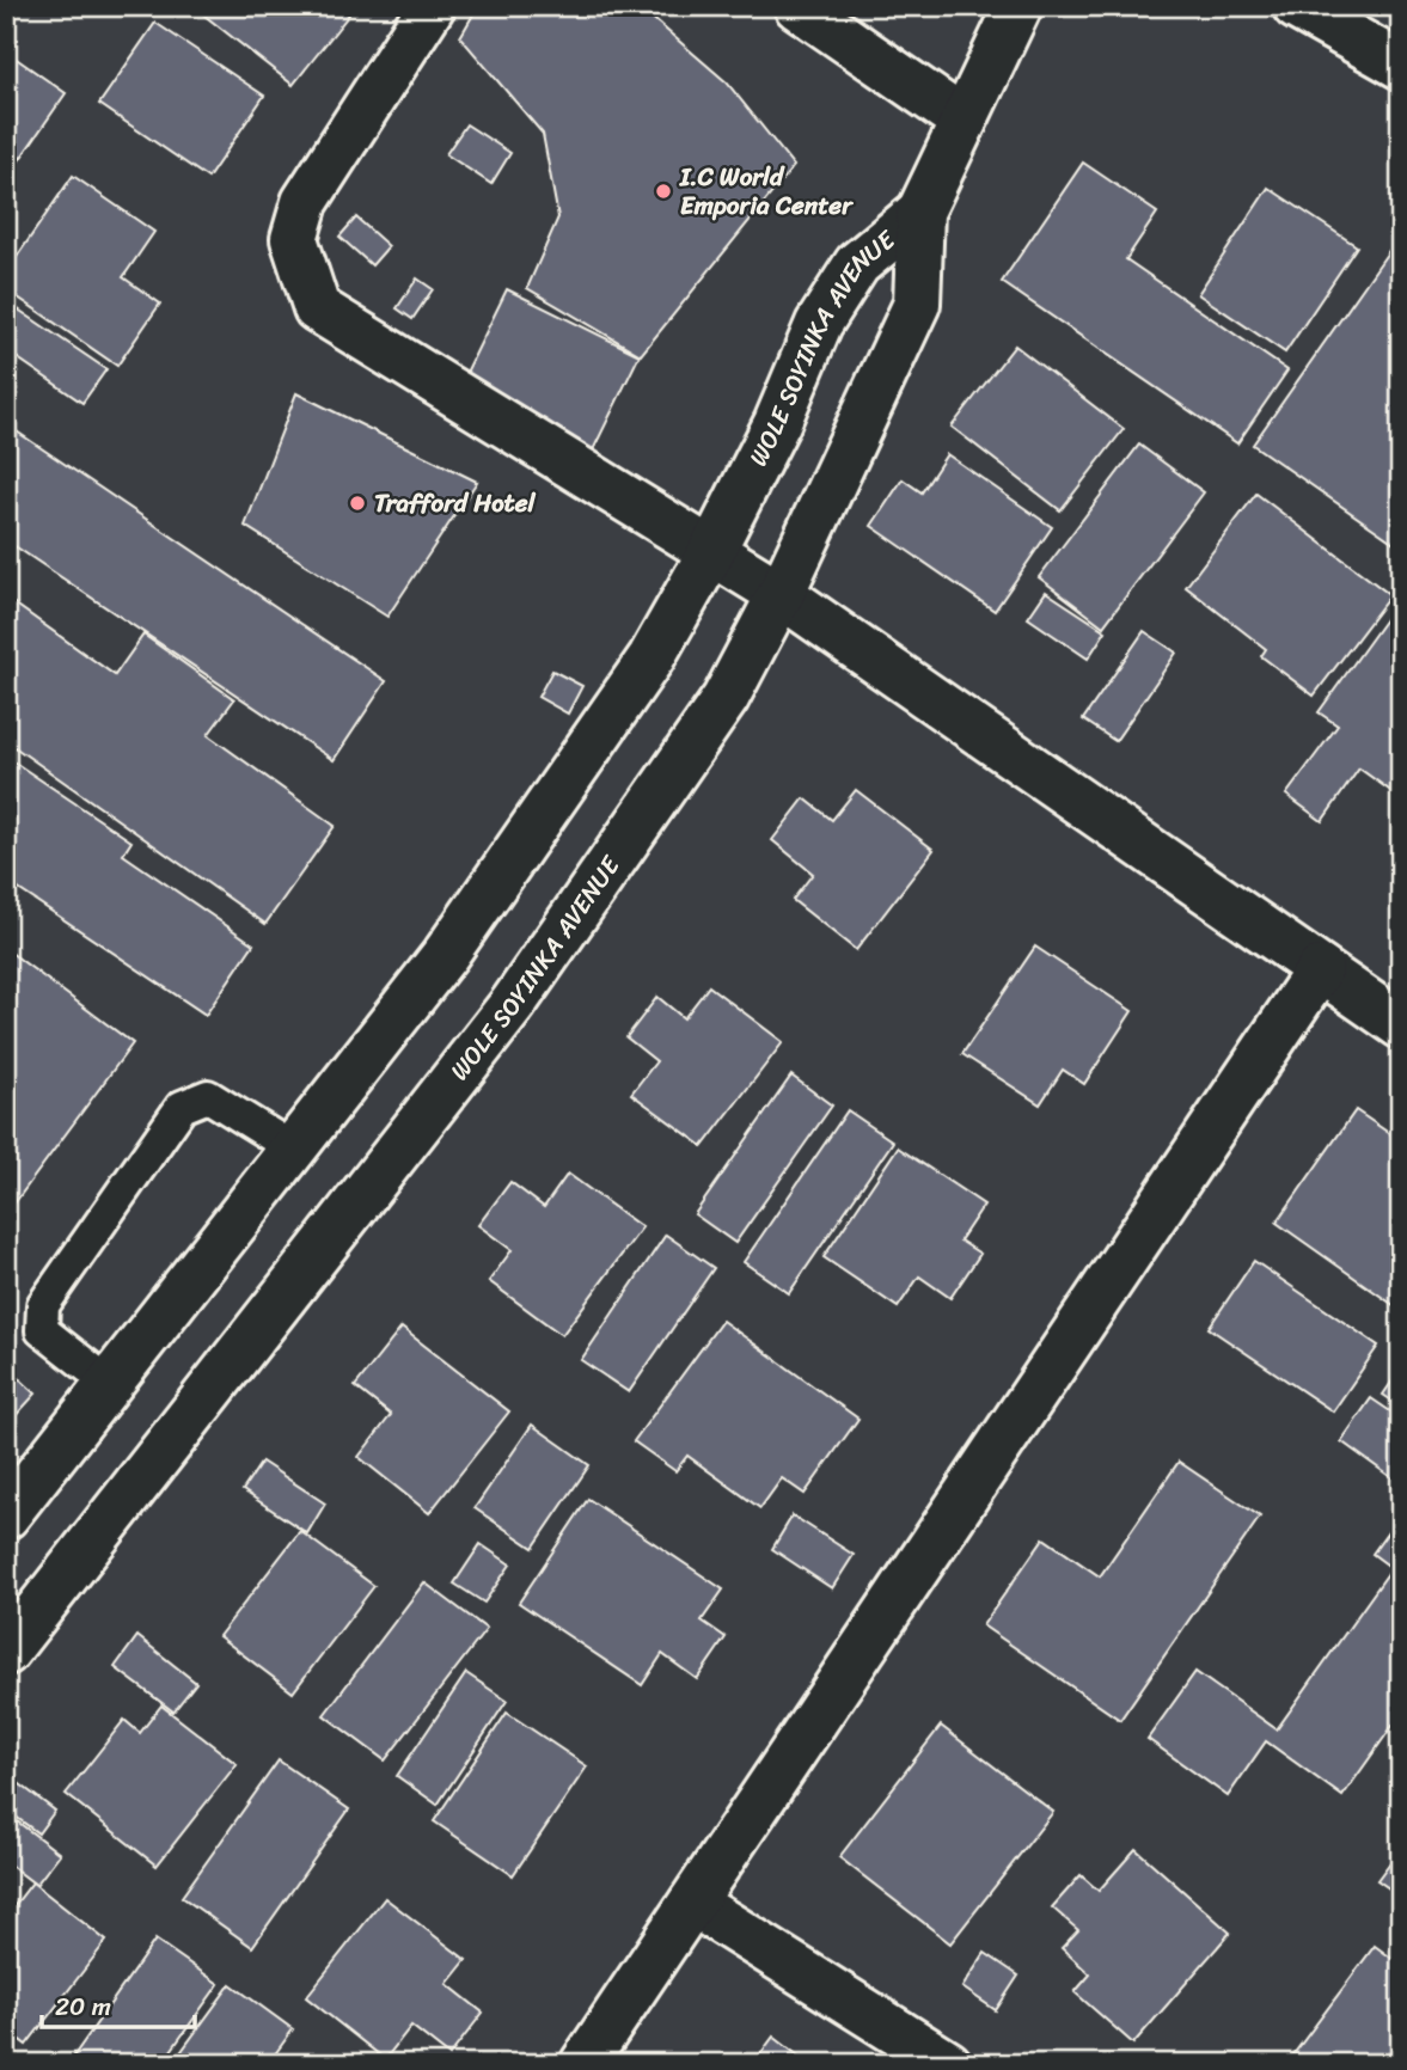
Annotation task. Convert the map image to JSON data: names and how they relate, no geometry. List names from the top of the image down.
{
  "streets": {
    "street": ["WOLE SOYINKA AVENUE"]
  },
  "places": ["I.C World Emporia Center", "Trafford Hotel"],
  "scale_bar": "20 m"
}
